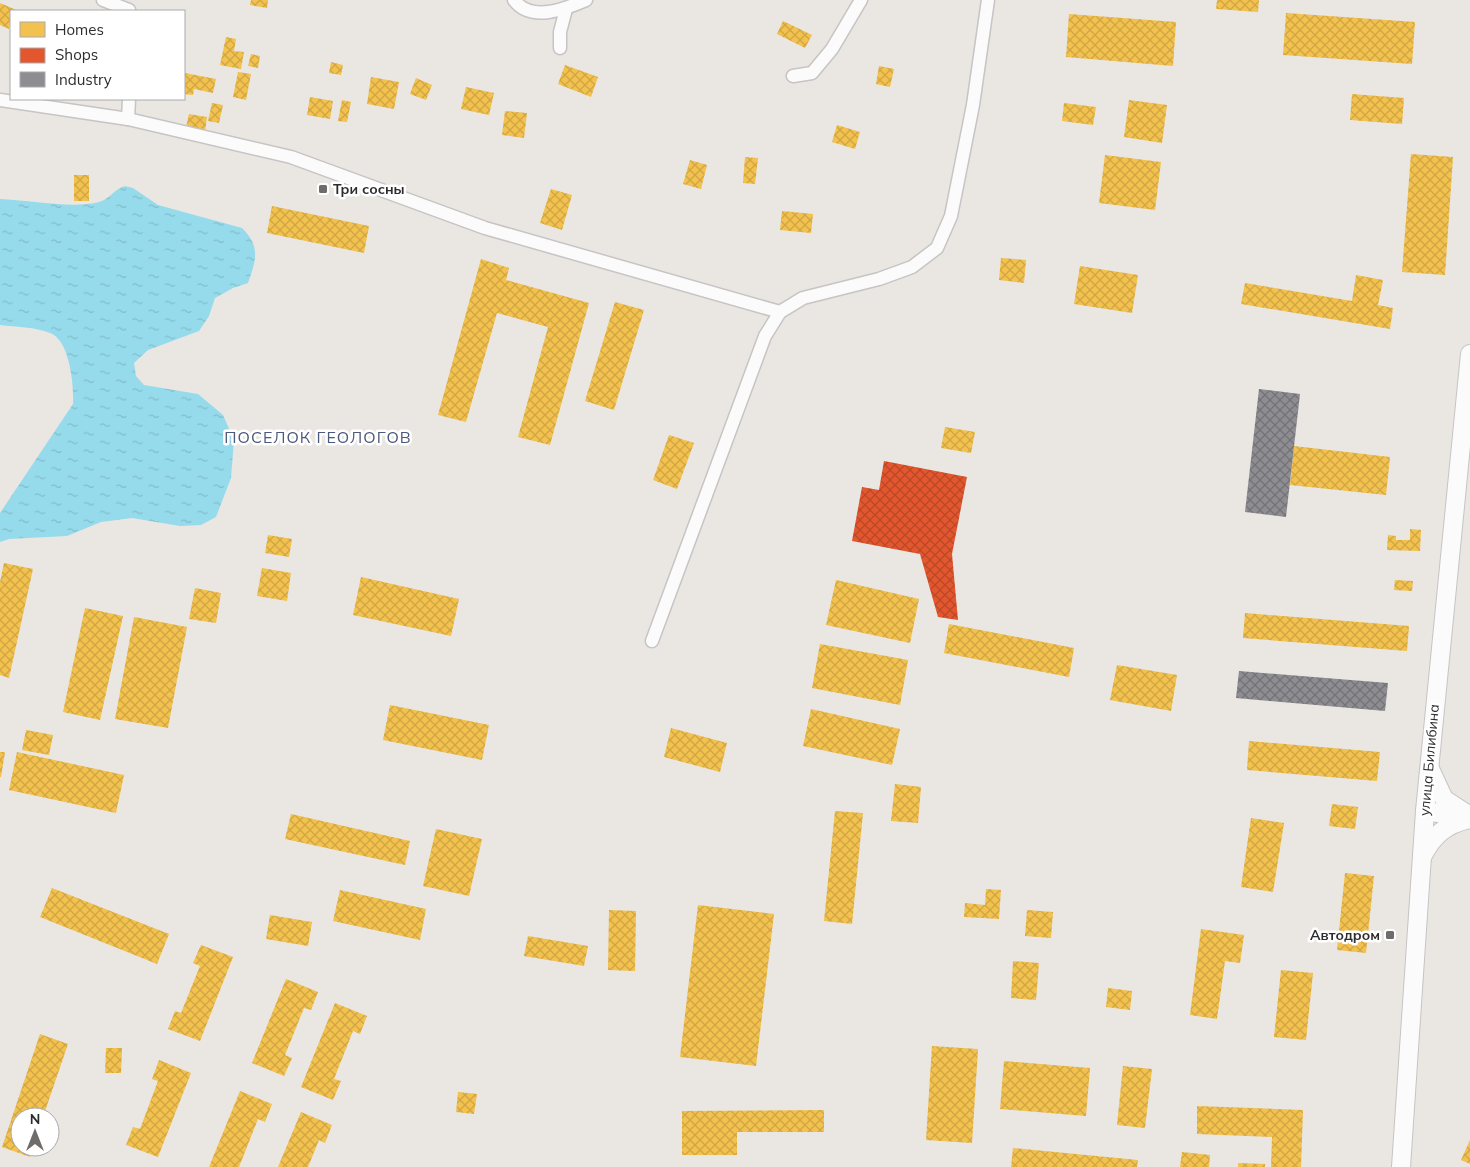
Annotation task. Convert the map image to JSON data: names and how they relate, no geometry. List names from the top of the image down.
{
  "streets": {
    "main road": ["улица Билибина"]
  },
  "districts": ["ПОСЕЛОК ГЕОЛОГОВ"],
  "places": {
    "transit": ["Три сосны", "Автодром"]
  },
  "legend": ["Homes", "Shops", "Industry"],
  "north": "top"
}
